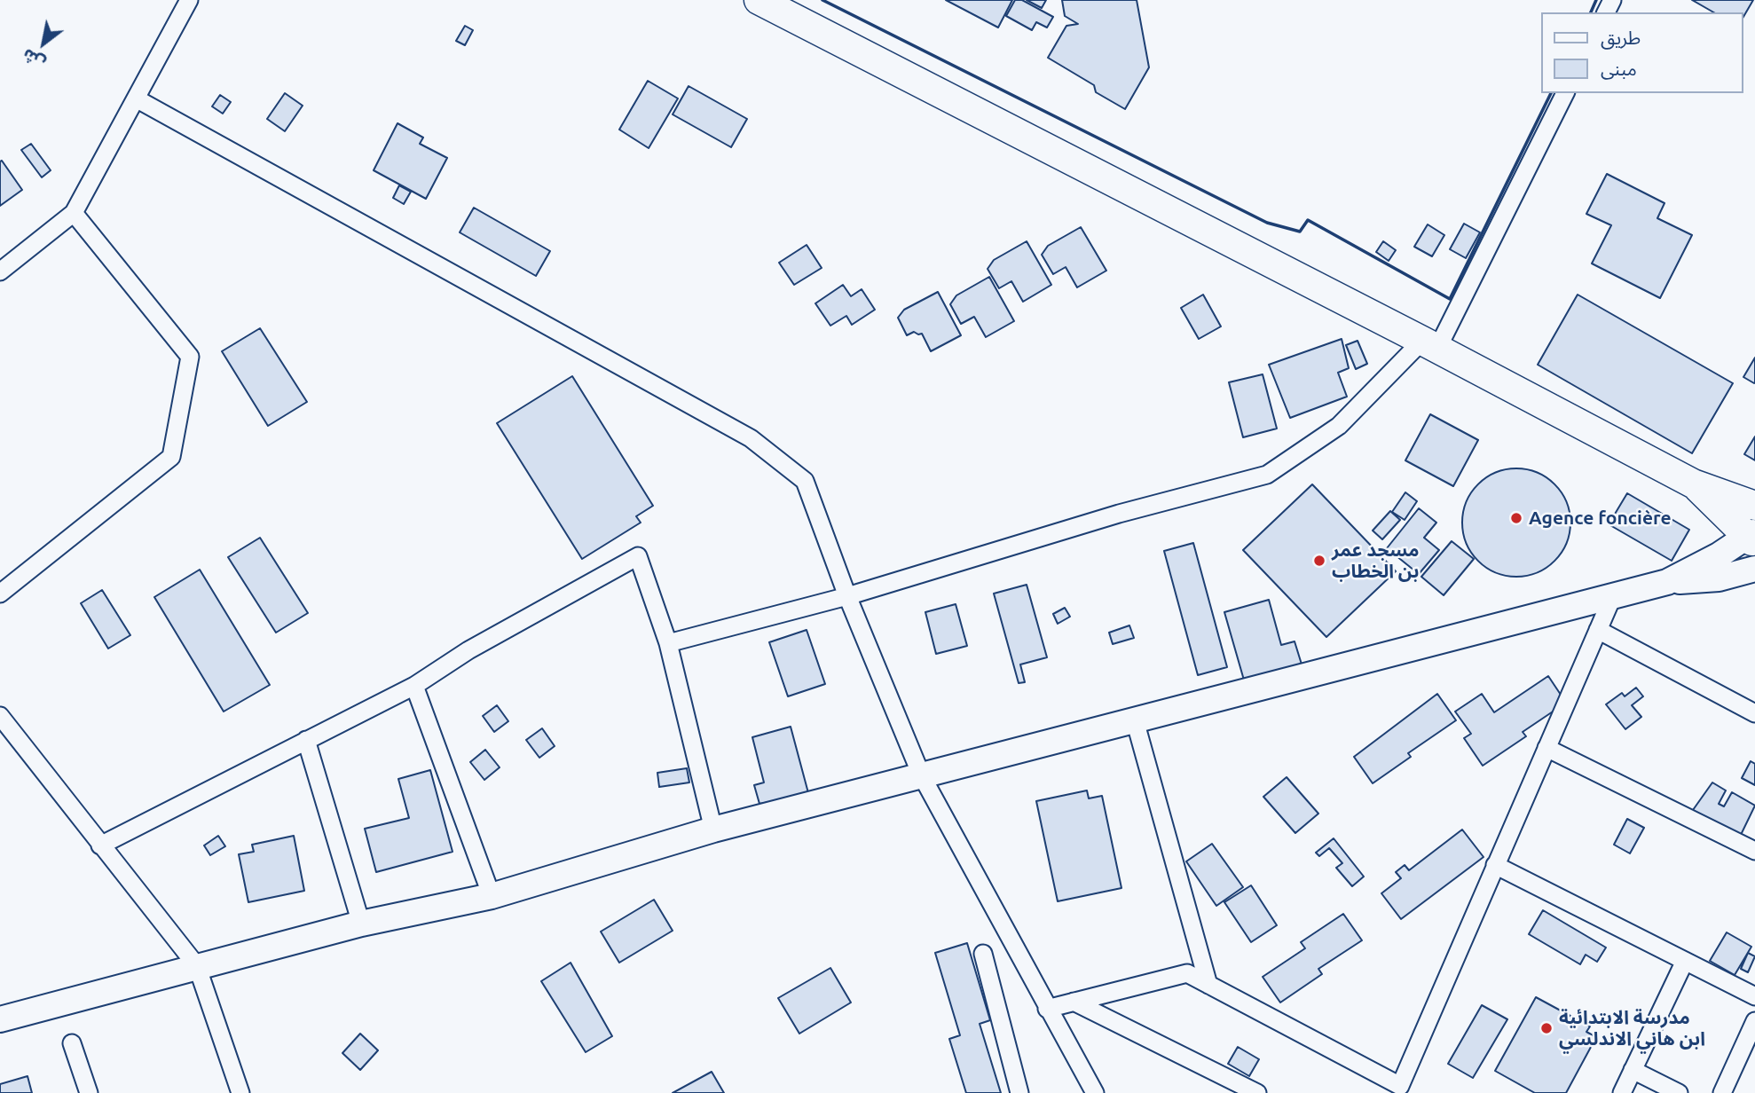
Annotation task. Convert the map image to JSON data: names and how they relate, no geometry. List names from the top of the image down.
{
  "places": ["Agence foncière", "مسجد عمر بن الخطاب", "مدرسة الابتدائية ابن هاني الاندلسي"],
  "legend": ["طريق", "مبنى"],
  "north": "bottom left"
}
